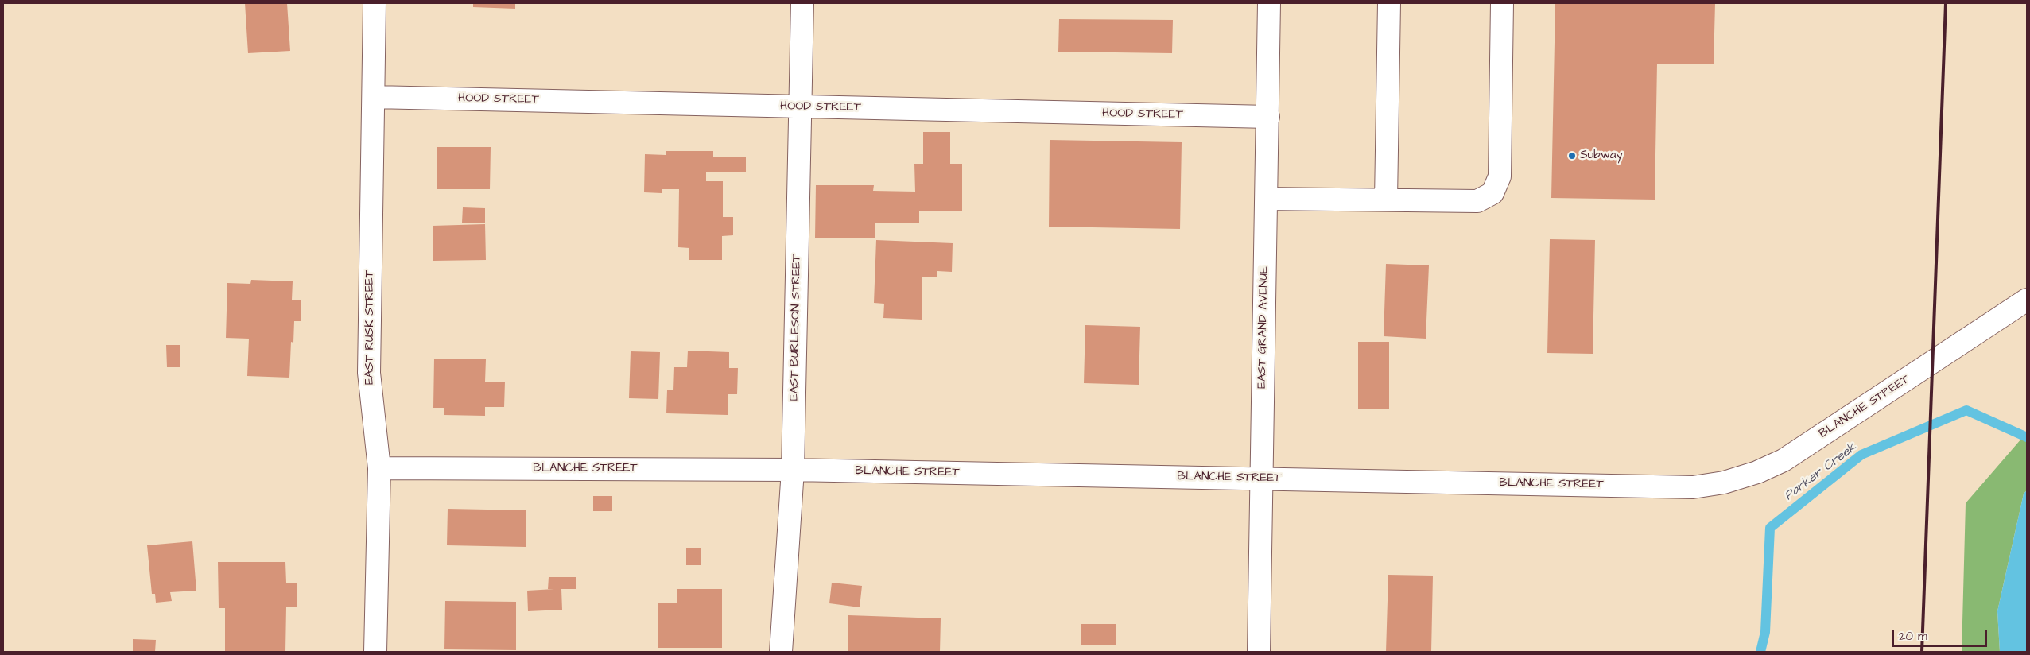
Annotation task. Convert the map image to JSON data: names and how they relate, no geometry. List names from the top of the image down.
{
  "streets": {
    "main road": [
      "HOOD STREET",
      "EAST RUSK STREET",
      "EAST BURLESON STREET",
      "EAST GRAND AVENUE",
      "BLANCHE STREET"
    ]
  },
  "crossings": [
    ["HOOD STREET", "EAST RUSK STREET"],
    ["HOOD STREET", "EAST BURLESON STREET"],
    ["HOOD STREET", "EAST GRAND AVENUE"],
    ["EAST RUSK STREET", "BLANCHE STREET"],
    ["EAST BURLESON STREET", "BLANCHE STREET"],
    ["EAST GRAND AVENUE", "BLANCHE STREET"]
  ],
  "water": ["Parker Creek"],
  "places": ["Subway"],
  "scale_bar": "20 m"
}
